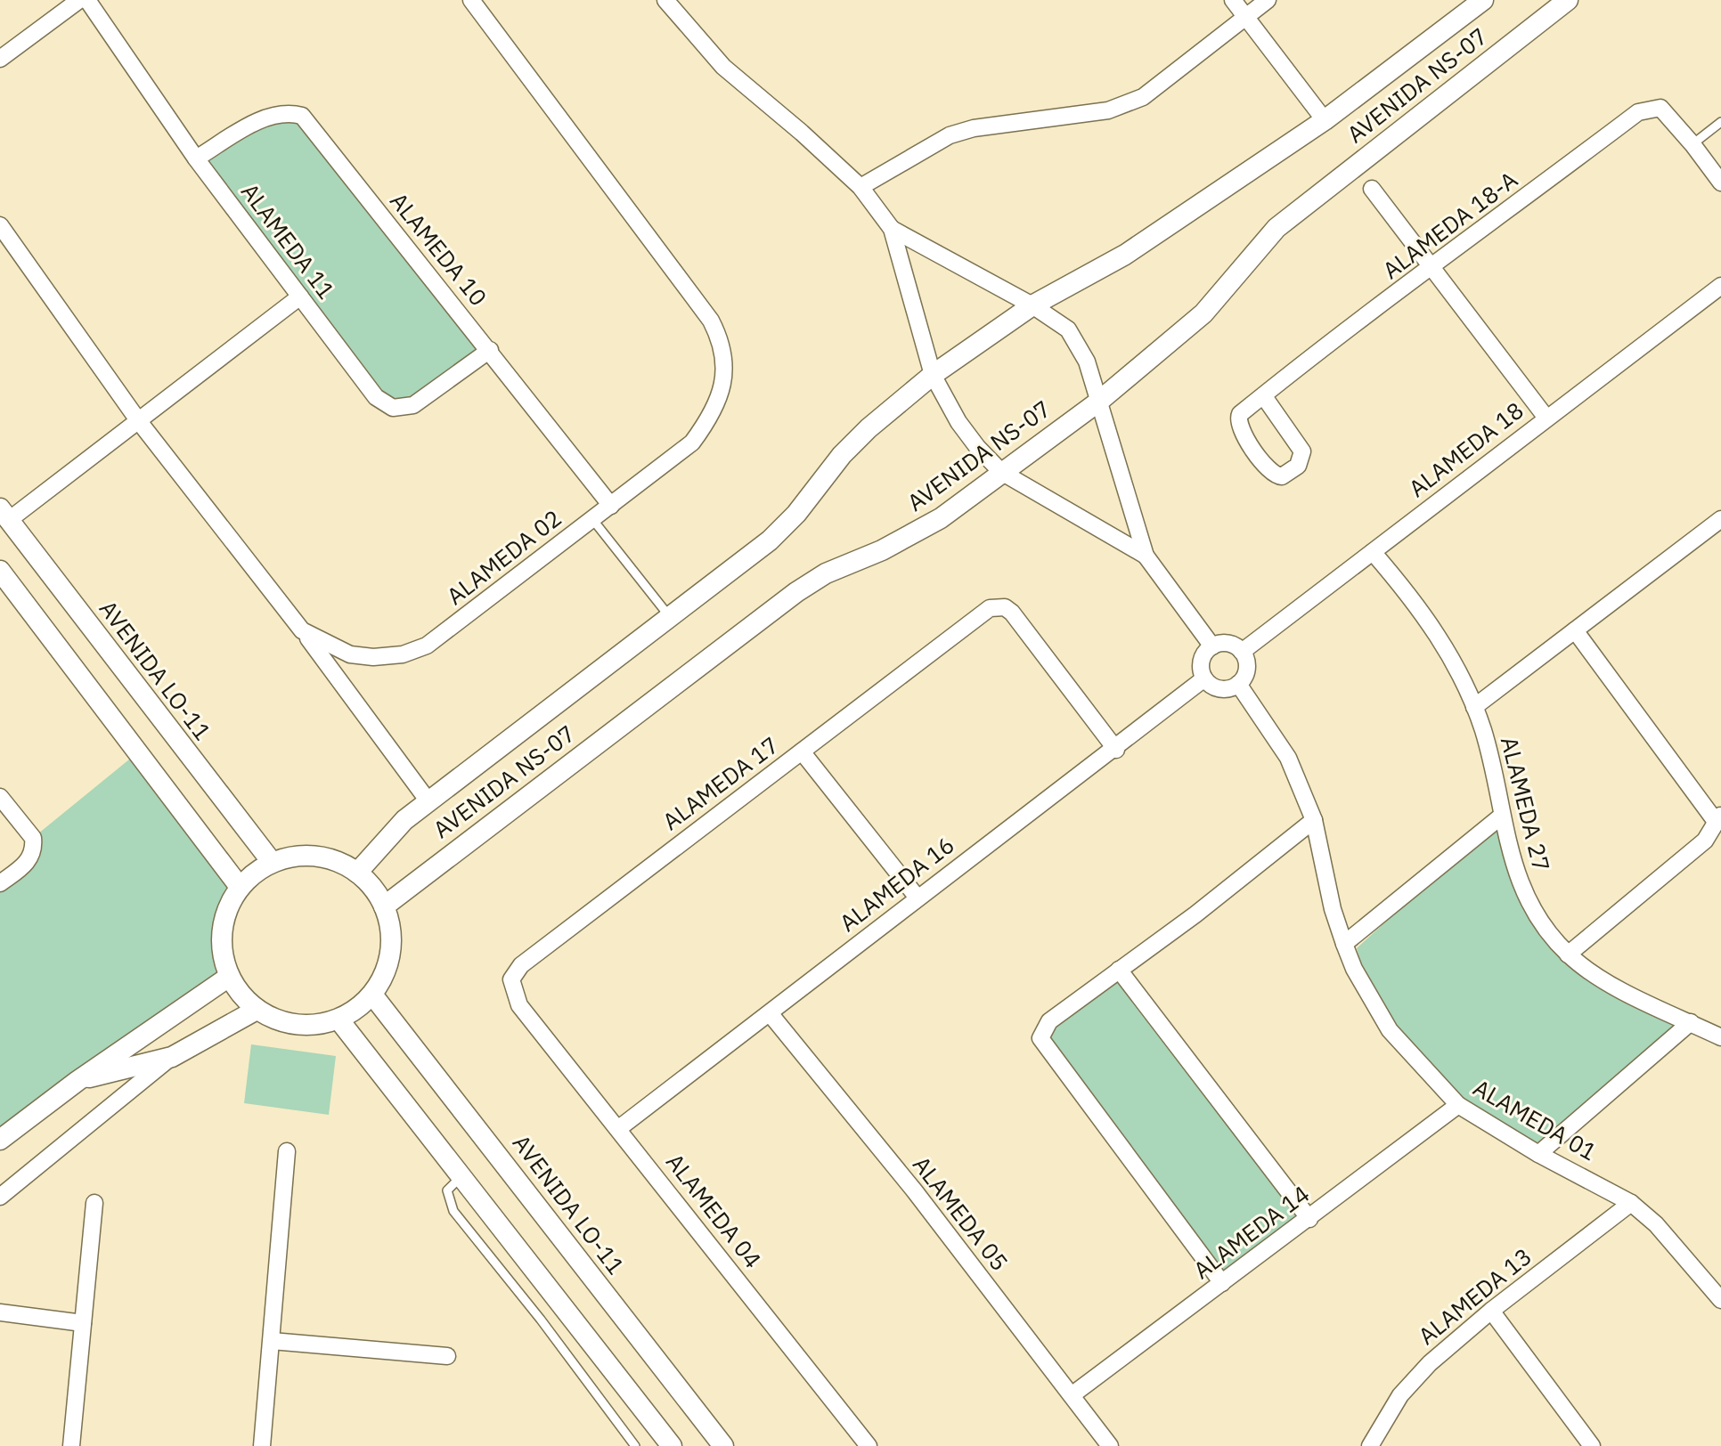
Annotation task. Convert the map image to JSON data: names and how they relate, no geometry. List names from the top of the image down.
{
  "streets": {
    "street": [
      "AVENIDA NS-07",
      "ALAMEDA 18-A",
      "ALAMEDA 11",
      "ALAMEDA 10",
      "ALAMEDA 18",
      "ALAMEDA 02",
      "AVENIDA LO-11",
      "ALAMEDA 17",
      "ALAMEDA 27",
      "ALAMEDA 16",
      "ALAMEDA 01",
      "ALAMEDA 04",
      "ALAMEDA 05",
      "ALAMEDA 14",
      "ALAMEDA 13"
    ]
  },
  "crossings": [
    ["AVENIDA NS-07", "AVENIDA LO-11"],
    ["ALAMEDA 11", "ALAMEDA 10"],
    ["ALAMEDA 10", "ALAMEDA 02"],
    ["ALAMEDA 18", "ALAMEDA 27"],
    ["ALAMEDA 18", "ALAMEDA 16"],
    ["ALAMEDA 18", "ALAMEDA 01"],
    ["ALAMEDA 17", "ALAMEDA 16"],
    ["ALAMEDA 17", "ALAMEDA 04"],
    ["ALAMEDA 16", "ALAMEDA 01"],
    ["ALAMEDA 16", "ALAMEDA 04"],
    ["ALAMEDA 16", "ALAMEDA 05"],
    ["ALAMEDA 01", "ALAMEDA 14"],
    ["ALAMEDA 01", "ALAMEDA 13"],
    ["ALAMEDA 05", "ALAMEDA 14"]
  ]
}
